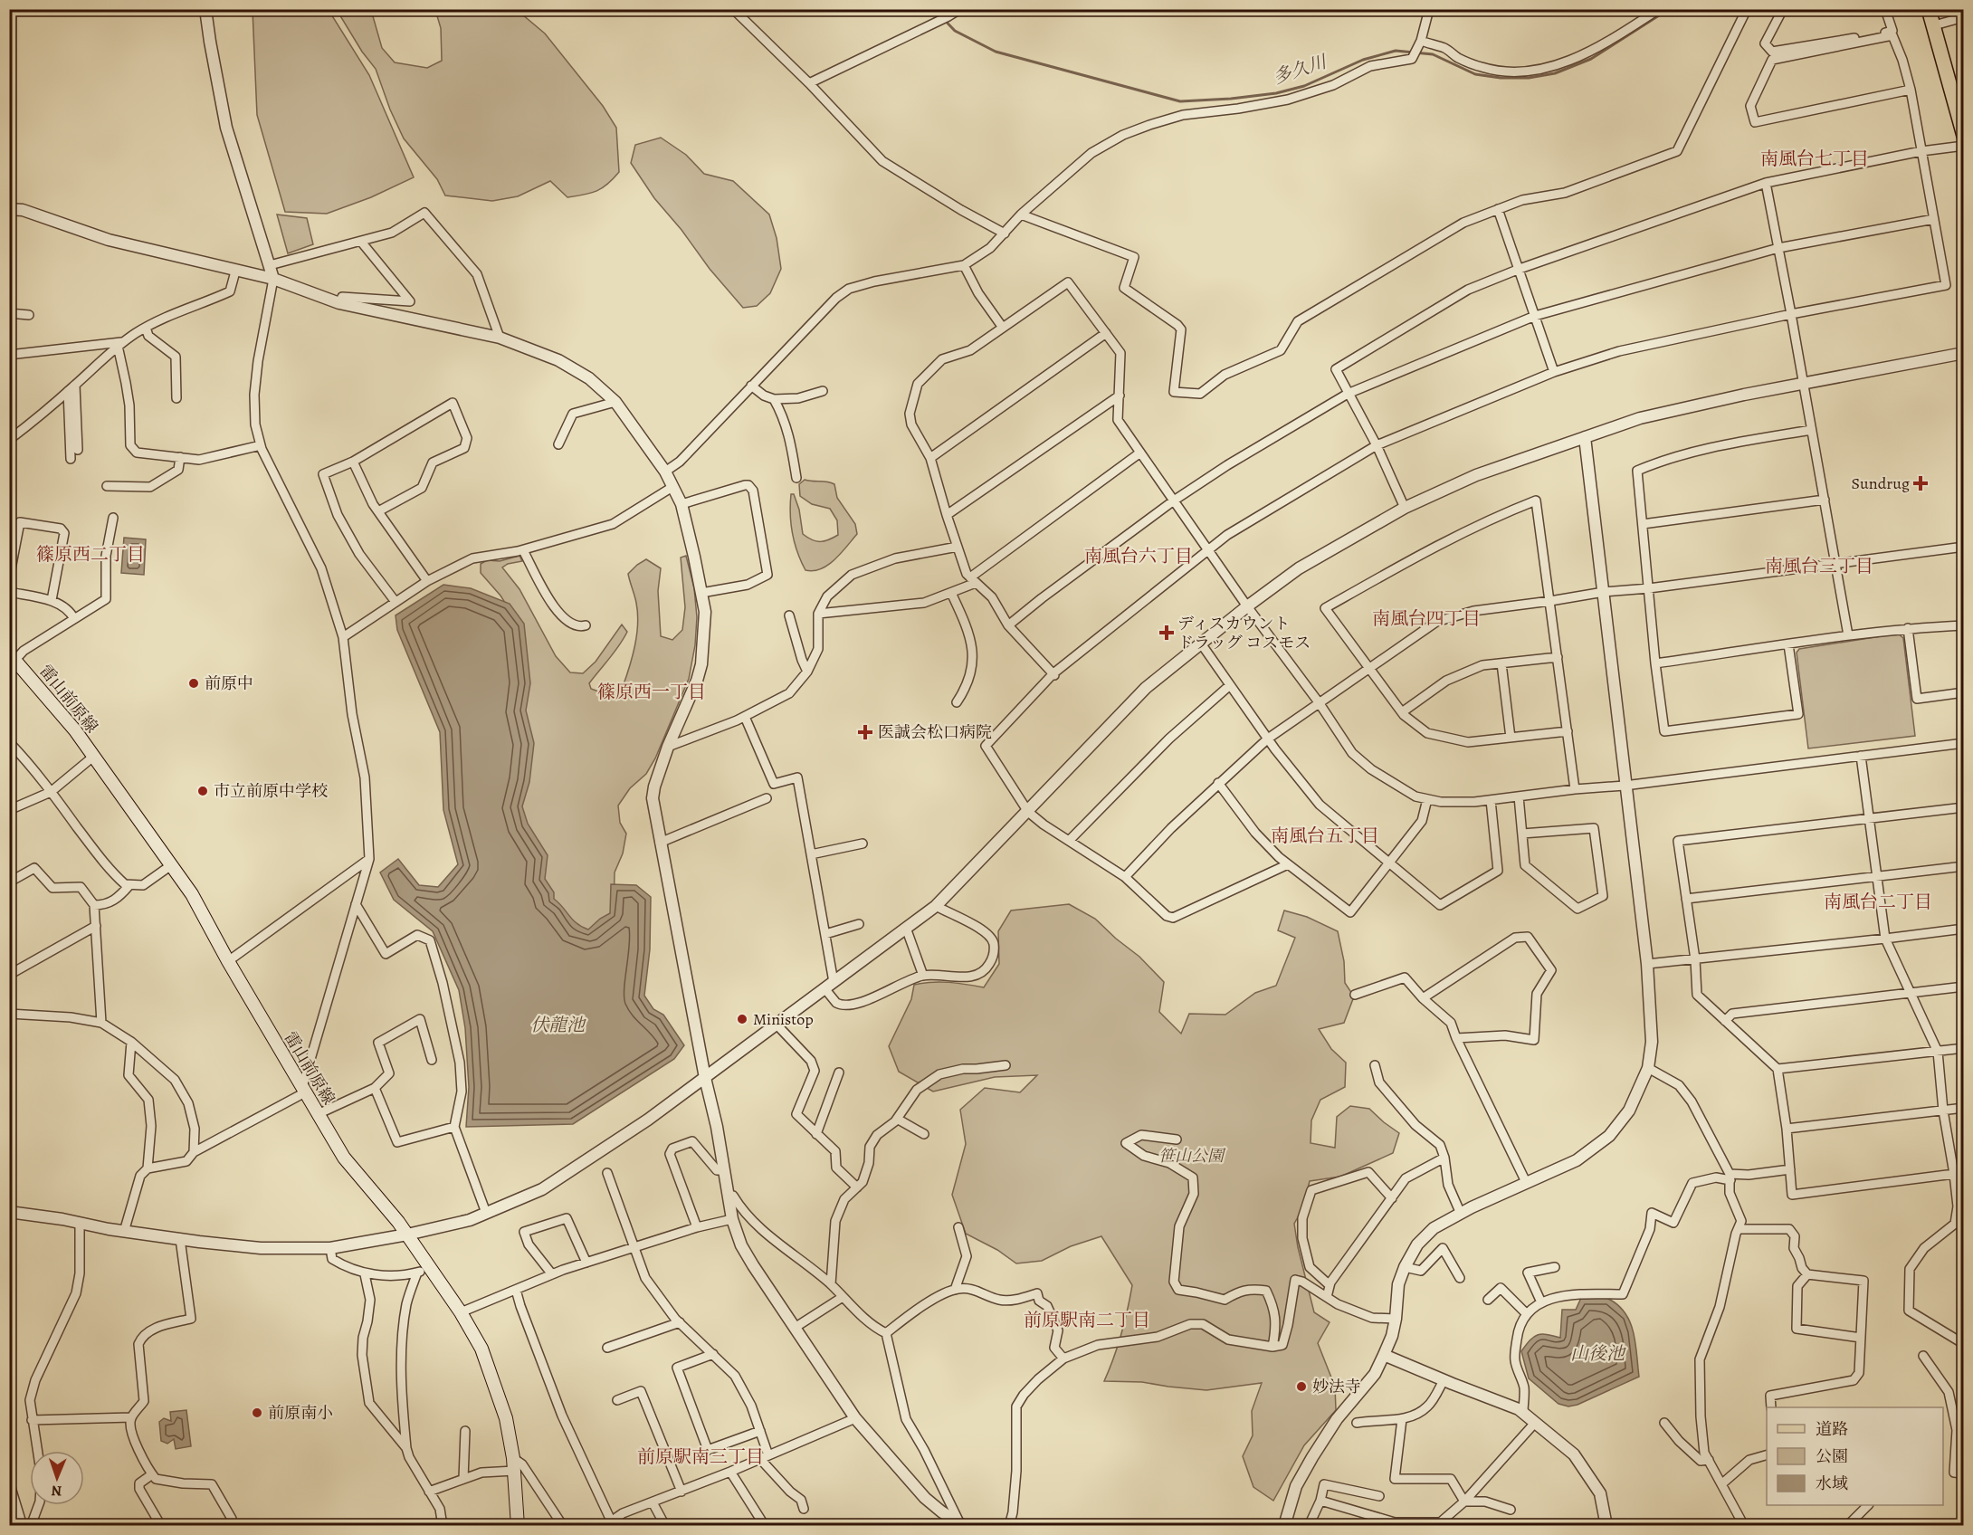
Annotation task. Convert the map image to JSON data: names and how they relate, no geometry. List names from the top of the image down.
{
  "streets": {
    "main road": ["雷山前原線"]
  },
  "districts": [
    "南風台七丁目",
    "篠原西二丁目",
    "南風台六丁目",
    "南風台三丁目",
    "南風台四丁目",
    "篠原西一丁目",
    "南風台五丁目",
    "南風台二丁目",
    "前原駅南二丁目",
    "前原駅南三丁目"
  ],
  "water": ["多久川", "伏龍池", "山後池"],
  "parks": ["笹山公園"],
  "places": {
    "health": ["Sundrug", "ディスカウント ドラッグ コスモス", "医誠会松口病院"],
    "other": [
      "前原中",
      "市立前原中学校",
      "Ministop",
      "妙法寺",
      "前原南小"
    ]
  },
  "legend": ["道路", "公園", "水域"],
  "north": "bottom"
}
